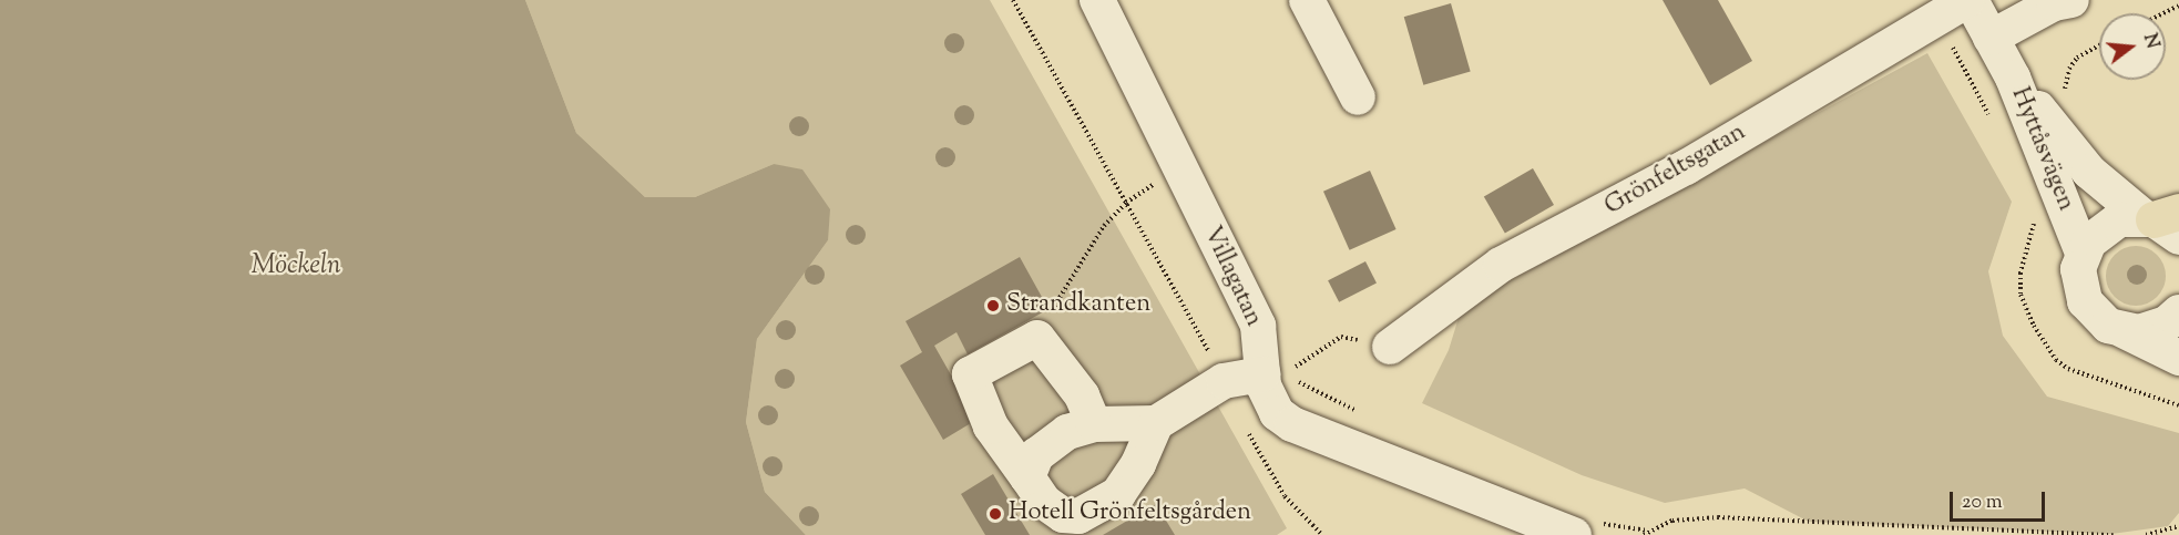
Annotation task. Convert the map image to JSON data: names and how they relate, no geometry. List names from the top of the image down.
{
  "streets": {
    "street": ["Hyttåsvägen", "Grönfeltsgatan", "Villagatan"]
  },
  "water": ["Möckeln"],
  "places": ["Strandkanten", "Hotell Grönfeltsgården"],
  "scale_bar": "20 m",
  "north": "right"
}
